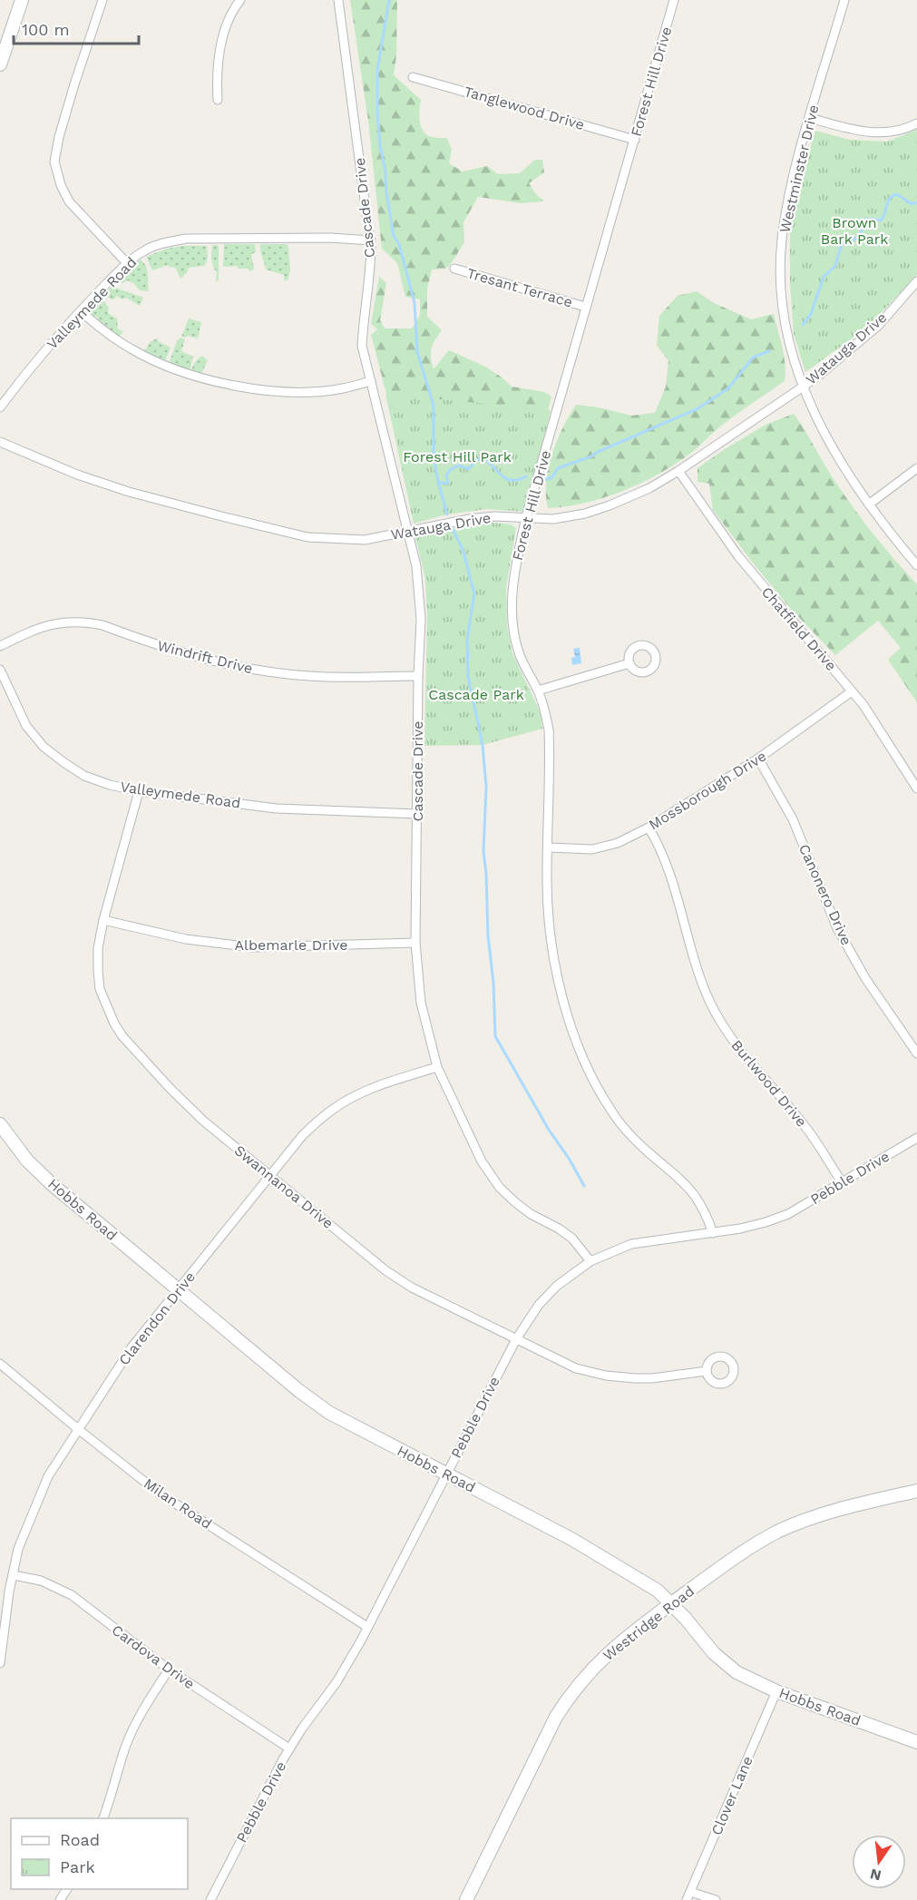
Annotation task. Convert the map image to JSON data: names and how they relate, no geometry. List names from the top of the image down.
{
  "streets": {
    "street": [
      "Forest Hill Drive",
      "Tanglewood Drive",
      "Westminster Drive",
      "Cascade Drive",
      "Tresant Terrace",
      "Valleymede Road",
      "Watauga Drive",
      "Chatfield Drive",
      "Windrift Drive",
      "Mossborough Drive",
      "Canonero Drive",
      "Albemarle Drive",
      "Burlwood Drive",
      "Pebble Drive",
      "Swannanoa Drive",
      "Hobbs Road",
      "Clarendon Drive",
      "Milan Road",
      "Westridge Road",
      "Cardova Drive",
      "Clover Lane"
    ]
  },
  "crossings": [
    ["Forest Hill Drive", "Tanglewood Drive"],
    ["Forest Hill Drive", "Tresant Terrace"],
    ["Forest Hill Drive", "Watauga Drive"],
    ["Forest Hill Drive", "Mossborough Drive"],
    ["Forest Hill Drive", "Pebble Drive"],
    ["Westminster Drive", "Watauga Drive"],
    ["Cascade Drive", "Valleymede Road"],
    ["Cascade Drive", "Watauga Drive"],
    ["Cascade Drive", "Windrift Drive"],
    ["Cascade Drive", "Albemarle Drive"],
    ["Cascade Drive", "Pebble Drive"],
    ["Cascade Drive", "Clarendon Drive"],
    ["Valleymede Road", "Swannanoa Drive"],
    ["Watauga Drive", "Chatfield Drive"],
    ["Chatfield Drive", "Mossborough Drive"],
    ["Mossborough Drive", "Canonero Drive"],
    ["Mossborough Drive", "Burlwood Drive"],
    ["Albemarle Drive", "Swannanoa Drive"],
    ["Burlwood Drive", "Pebble Drive"],
    ["Pebble Drive", "Swannanoa Drive"],
    ["Pebble Drive", "Hobbs Road"],
    ["Pebble Drive", "Milan Road"],
    ["Pebble Drive", "Cardova Drive"],
    ["Swannanoa Drive", "Clarendon Drive"],
    ["Hobbs Road", "Clarendon Drive"],
    ["Hobbs Road", "Westridge Road"],
    ["Hobbs Road", "Clover Lane"],
    ["Clarendon Drive", "Milan Road"],
    ["Clarendon Drive", "Cardova Drive"]
  ],
  "parks": ["Brown Bark Park", "Forest Hill Park", "Cascade Park"],
  "legend": ["Road", "Park"],
  "scale_bar": "100 m",
  "north": "bottom"
}
